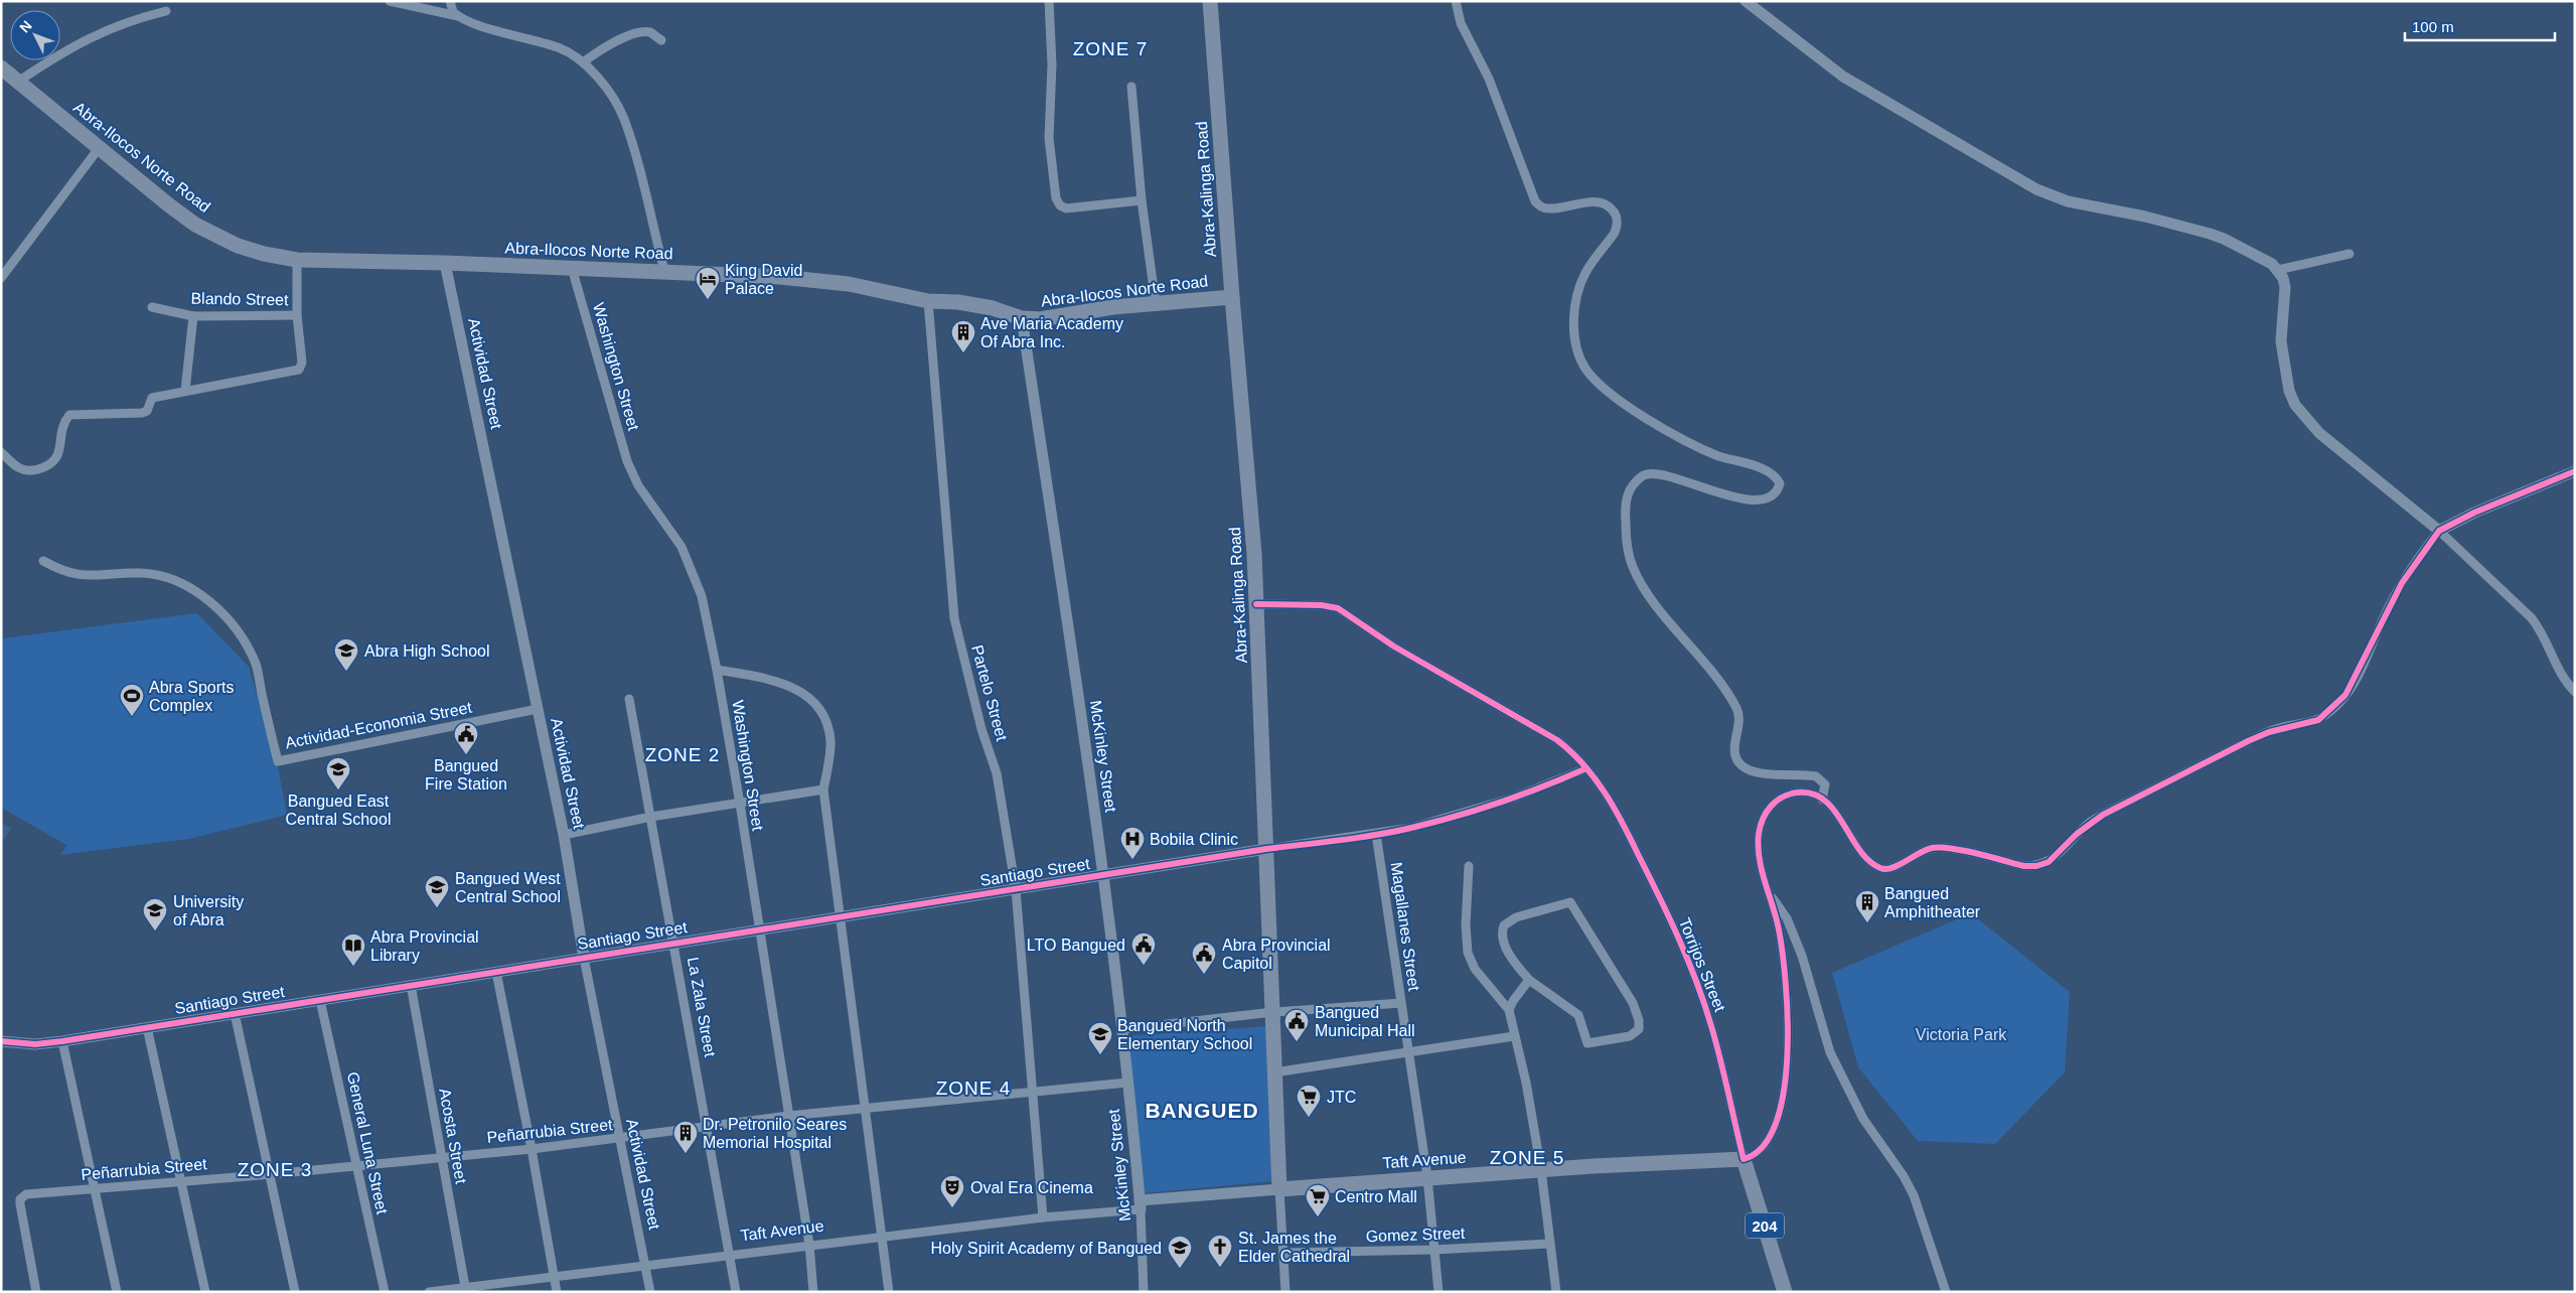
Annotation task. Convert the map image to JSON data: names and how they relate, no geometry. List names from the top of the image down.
{
  "streets": {
    "main road": [
      "Abra-Ilocos Norte Road",
      "Abra-Kalinga Road",
      "Torrijos Street",
      "Taft Avenue",
      "204"
    ],
    "street": [
      "Blando Street",
      "Washington Street",
      "Actividad Street",
      "Partelo Street",
      "Actividad-Economia Street",
      "McKinley Street",
      "Santiago Street",
      "Magallanes Street",
      "La Zala Street",
      "Peñarrubia Street",
      "Acosta Street",
      "General Luna Street",
      "Gomez Street"
    ]
  },
  "crossings": [
    ["Abra-Ilocos Norte Road", "Abra-Kalinga Road"],
    ["Abra-Ilocos Norte Road", "Washington Street"],
    ["Abra-Ilocos Norte Road", "Actividad Street"],
    ["Abra-Ilocos Norte Road", "Partelo Street"],
    ["Abra-Ilocos Norte Road", "McKinley Street"],
    ["Abra-Kalinga Road", "Santiago Street"],
    ["Abra-Kalinga Road", "Torrijos Street"],
    ["Abra-Kalinga Road", "Taft Avenue"],
    ["Washington Street", "Santiago Street"],
    ["Washington Street", "Peñarrubia Street"],
    ["Washington Street", "Taft Avenue"],
    ["Actividad Street", "Actividad-Economia Street"],
    ["Actividad Street", "Santiago Street"],
    ["Actividad Street", "Peñarrubia Street"],
    ["Actividad Street", "Taft Avenue"],
    ["Partelo Street", "Santiago Street"],
    ["Partelo Street", "Peñarrubia Street"],
    ["Partelo Street", "Taft Avenue"],
    ["McKinley Street", "Santiago Street"],
    ["McKinley Street", "Peñarrubia Street"],
    ["McKinley Street", "Taft Avenue"],
    ["Santiago Street", "La Zala Street"],
    ["Santiago Street", "Acosta Street"],
    ["Santiago Street", "General Luna Street"],
    ["Magallanes Street", "Taft Avenue"],
    ["Magallanes Street", "Gomez Street"],
    ["Torrijos Street", "Taft Avenue"],
    ["La Zala Street", "Peñarrubia Street"],
    ["La Zala Street", "Taft Avenue"],
    ["Peñarrubia Street", "Acosta Street"],
    ["Peñarrubia Street", "General Luna Street"],
    ["Acosta Street", "Taft Avenue"]
  ],
  "districts": [
    "ZONE 7",
    "ZONE 2",
    "ZONE 4",
    "BANGUED",
    "ZONE 5",
    "ZONE 3"
  ],
  "parks": ["Victoria Park"],
  "places": {
    "hotel": ["King David Palace"],
    "building": ["Ave Maria Academy Of Abra Inc.", "Bangued Amphitheater", "Dr. Petronilo Seares Memorial Hospital"],
    "school or university": [
      "Abra High School",
      "Bangued East Central School",
      "Bangued West Central School",
      "University of Abra",
      "Bangued North Elementary School",
      "Holy Spirit Academy of Bangued"
    ],
    "sports": ["Abra Sports Complex"],
    "public building": [
      "Bangued Fire Station",
      "LTO Bangued",
      "Abra Provincial Capitol",
      "Bangued Municipal Hall"
    ],
    "hospital": ["Bobila Clinic"],
    "library": ["Abra Provincial Library"],
    "supermarket": ["JTC", "Centro Mall"],
    "theatre": ["Oval Era Cinema"],
    "church": ["St. James the Elder Cathedral"]
  },
  "scale_bar": "100 m",
  "north": "top left"
}
